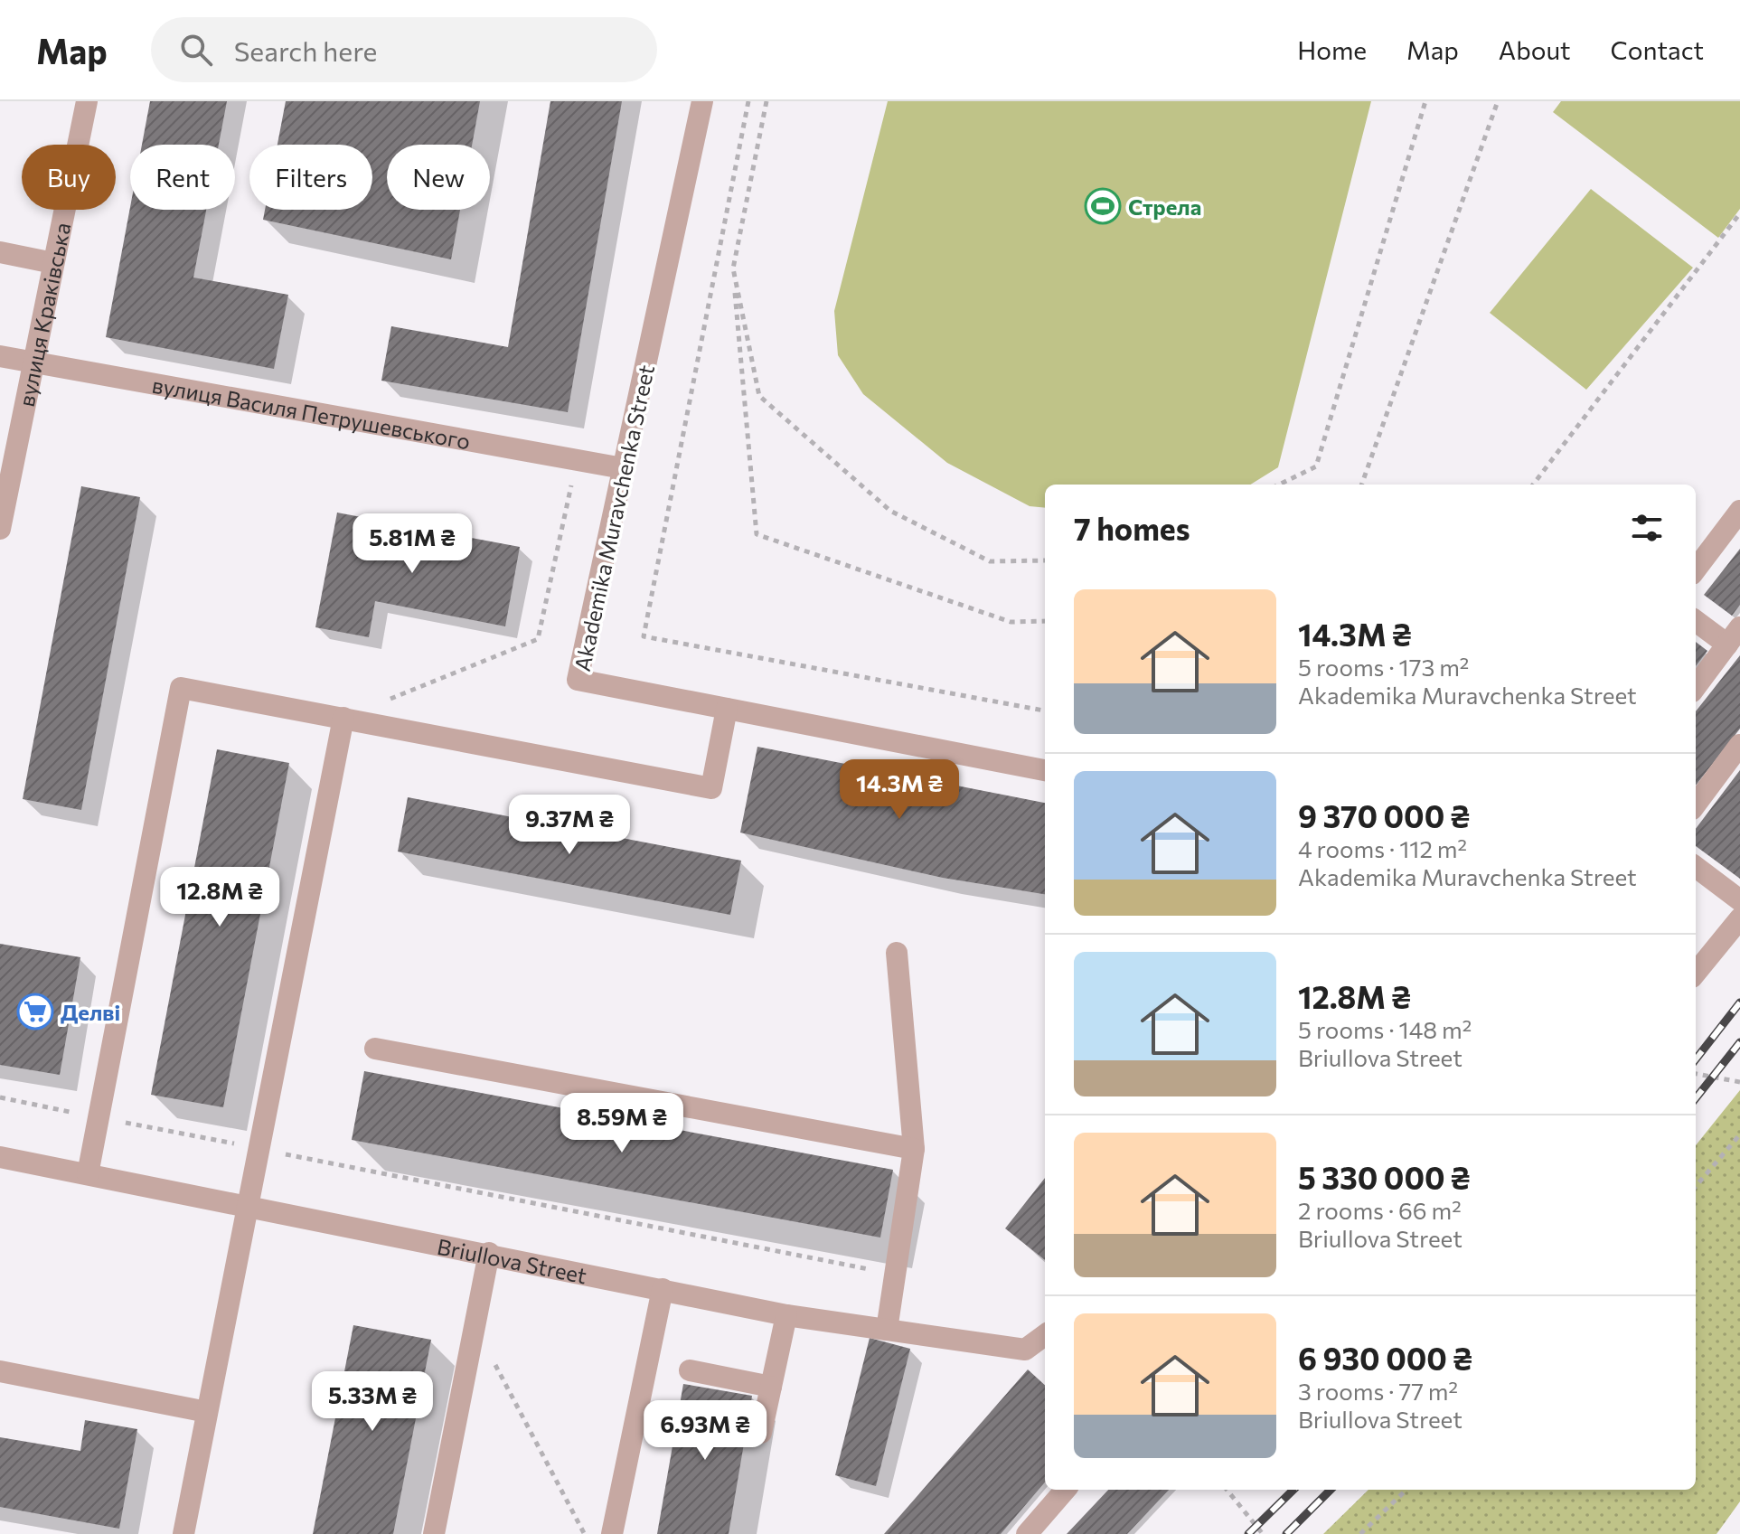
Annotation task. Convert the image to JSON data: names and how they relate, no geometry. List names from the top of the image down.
{
  "streets": {
    "street": [
      "вулиця Краківська",
      "вулиця Василя Петрушевського",
      "Akademika Muravchenka Street",
      "Briullova Street"
    ]
  },
  "crossings": [
    ["вулиця Краківська", "вулиця Василя Петрушевського"],
    ["вулиця Василя Петрушевського", "Akademika Muravchenka Street"]
  ],
  "places": {
    "sports": ["Стрела"],
    "supermarket": ["Делві"]
  },
  "page": {
    "header": "Map",
    "search": "Search here",
    "nav": [
      "Home",
      "Map",
      "About",
      "Contact"
    ],
    "chip": [
      "Buy",
      "Rent",
      "Filters",
      "New"
    ],
    "heading": "7 homes",
    "price": [
      "5.81M ₴",
      "14.3M ₴",
      "9.37M ₴",
      "12.8M ₴",
      "8.59M ₴",
      "5.33M ₴",
      "6.93M ₴"
    ],
    "list": [
      {
        "name": "14.3M ₴",
        "note": "5 rooms · 173 m² · Akademika Muravchenka Street"
      },
      {
        "name": "9 370 000 ₴",
        "note": "4 rooms · 112 m² · Akademika Muravchenka Street"
      },
      {
        "name": "12.8M ₴",
        "note": "5 rooms · 148 m² · Briullova Street"
      },
      {
        "name": "5 330 000 ₴",
        "note": "2 rooms · 66 m² · Briullova Street"
      },
      {
        "name": "6 930 000 ₴",
        "note": "3 rooms · 77 m² · Briullova Street"
      }
    ]
  }
}
